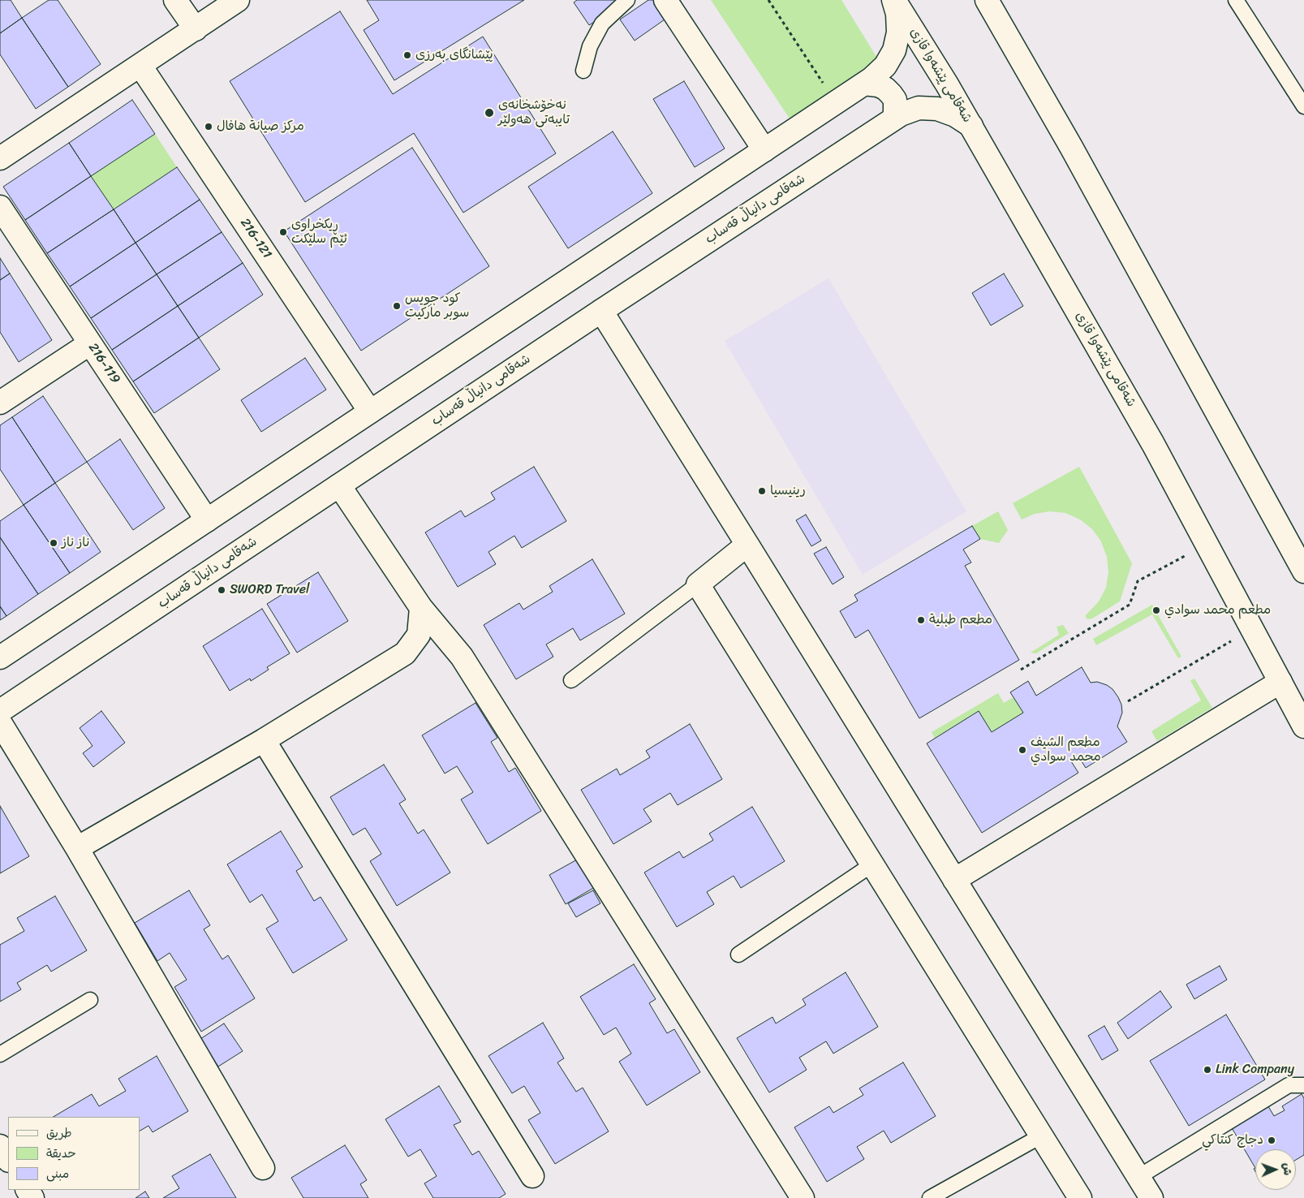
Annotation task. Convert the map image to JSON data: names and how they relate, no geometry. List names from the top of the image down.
{
  "streets": {
    "main road": [
      "شەقامی پێشەوا قازی",
      "شەقامی دانیاڵ قەساب",
      "216-121",
      "216-119"
    ]
  },
  "crossings": [
    ["شەقامی پێشەوا قازی", "شەقامی دانیاڵ قەساب"]
  ],
  "places": [
    "پێشانگای بەرزی",
    "نەخۆشخانەی تایبەتی هەولێر",
    "مركز صيانة هافال",
    "ڕیکخراوی ئێم سلێکت",
    "كود جويس سوبر ماركيت",
    "رينيسيا",
    "ناز ناز",
    "SWORD Travel",
    "مطعم محمد سوادي",
    "مطعم طبلية",
    "مطعم الشيف محمد سوادي",
    "Link Company",
    "دجاج كنتاكي"
  ],
  "legend": ["طريق", "حديقة", "مبنى"],
  "north": "right"
}
